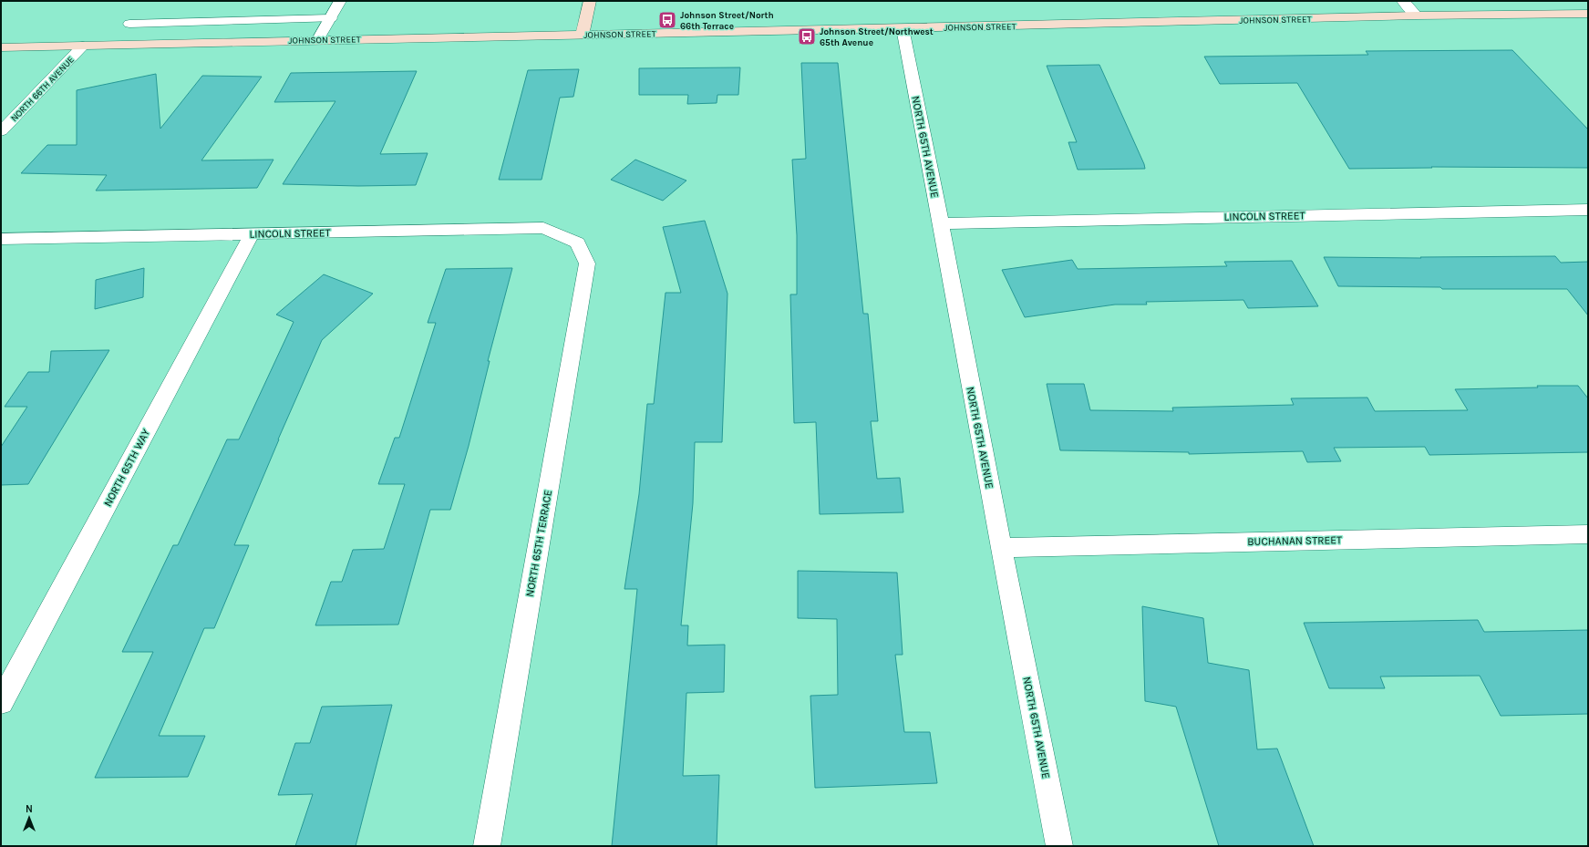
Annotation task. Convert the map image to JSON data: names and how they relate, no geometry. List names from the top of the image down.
{
  "streets": {
    "street": [
      "JOHNSON STREET",
      "NORTH 66TH AVENUE",
      "NORTH 65TH AVENUE",
      "LINCOLN STREET",
      "NORTH 65TH WAY",
      "BUCHANAN STREET",
      "NORTH 65TH TERRACE"
    ]
  },
  "crossings": [
    ["JOHNSON STREET", "NORTH 66TH AVENUE"],
    ["JOHNSON STREET", "NORTH 65TH AVENUE"],
    ["NORTH 65TH AVENUE", "LINCOLN STREET"],
    ["NORTH 65TH AVENUE", "BUCHANAN STREET"],
    ["LINCOLN STREET", "NORTH 65TH WAY"],
    ["LINCOLN STREET", "NORTH 65TH TERRACE"]
  ],
  "places": {
    "bus stop": ["Johnson Street/North 66th Terrace", "Johnson Street/Northwest 65th Avenue"]
  },
  "north": "top"
}
